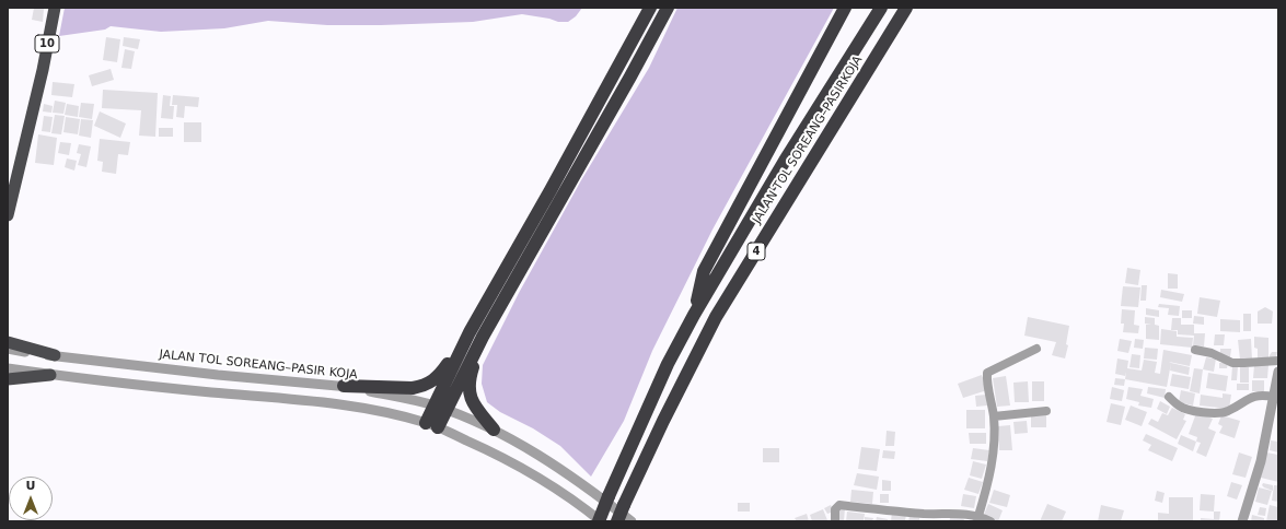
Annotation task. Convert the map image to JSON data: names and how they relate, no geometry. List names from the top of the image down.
{
  "streets": {
    "highway": ["10", "JALAN TOL SOREANG–PASIRKOJA", "4"],
    "street": ["JALAN TOL SOREANG–PASIR KOJA"]
  },
  "north": "top"
}
